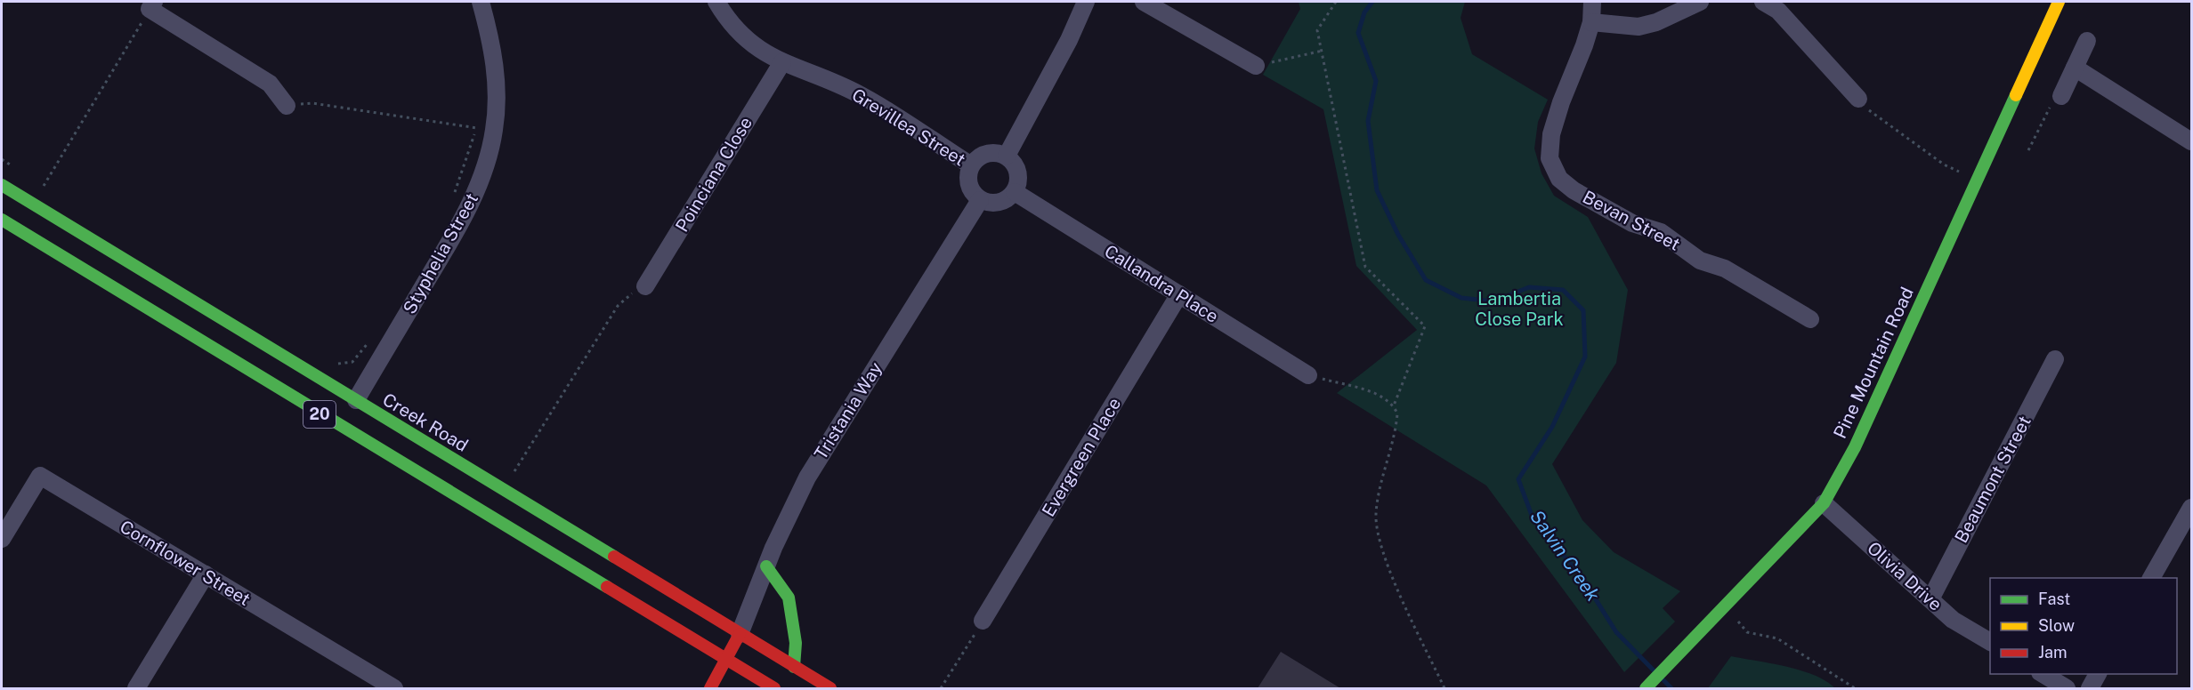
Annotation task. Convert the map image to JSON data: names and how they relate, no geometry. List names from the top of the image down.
{
  "streets": {
    "main road": ["Pine Mountain Road", "20", "Creek Road"],
    "street": [
      "Grevillea Street",
      "Poinciana Close",
      "Bevan Street",
      "Styphelia Street",
      "Callandra Place",
      "Tristania Way",
      "Evergreen Place",
      "Beaumont Street",
      "Cornflower Street",
      "Olivia Drive"
    ]
  },
  "crossings": [
    ["Grevillea Street", "Poinciana Close"],
    ["Grevillea Street", "Callandra Place"],
    ["Grevillea Street", "Tristania Way"],
    ["Styphelia Street", "Creek Road"],
    ["Callandra Place", "Tristania Way"],
    ["Callandra Place", "Evergreen Place"],
    ["Pine Mountain Road", "Olivia Drive"],
    ["Tristania Way", "Creek Road"],
    ["Beaumont Street", "Olivia Drive"]
  ],
  "water": ["Salvin Creek"],
  "parks": ["Lambertia Close Park"],
  "legend": ["Fast", "Slow", "Jam"]
}
